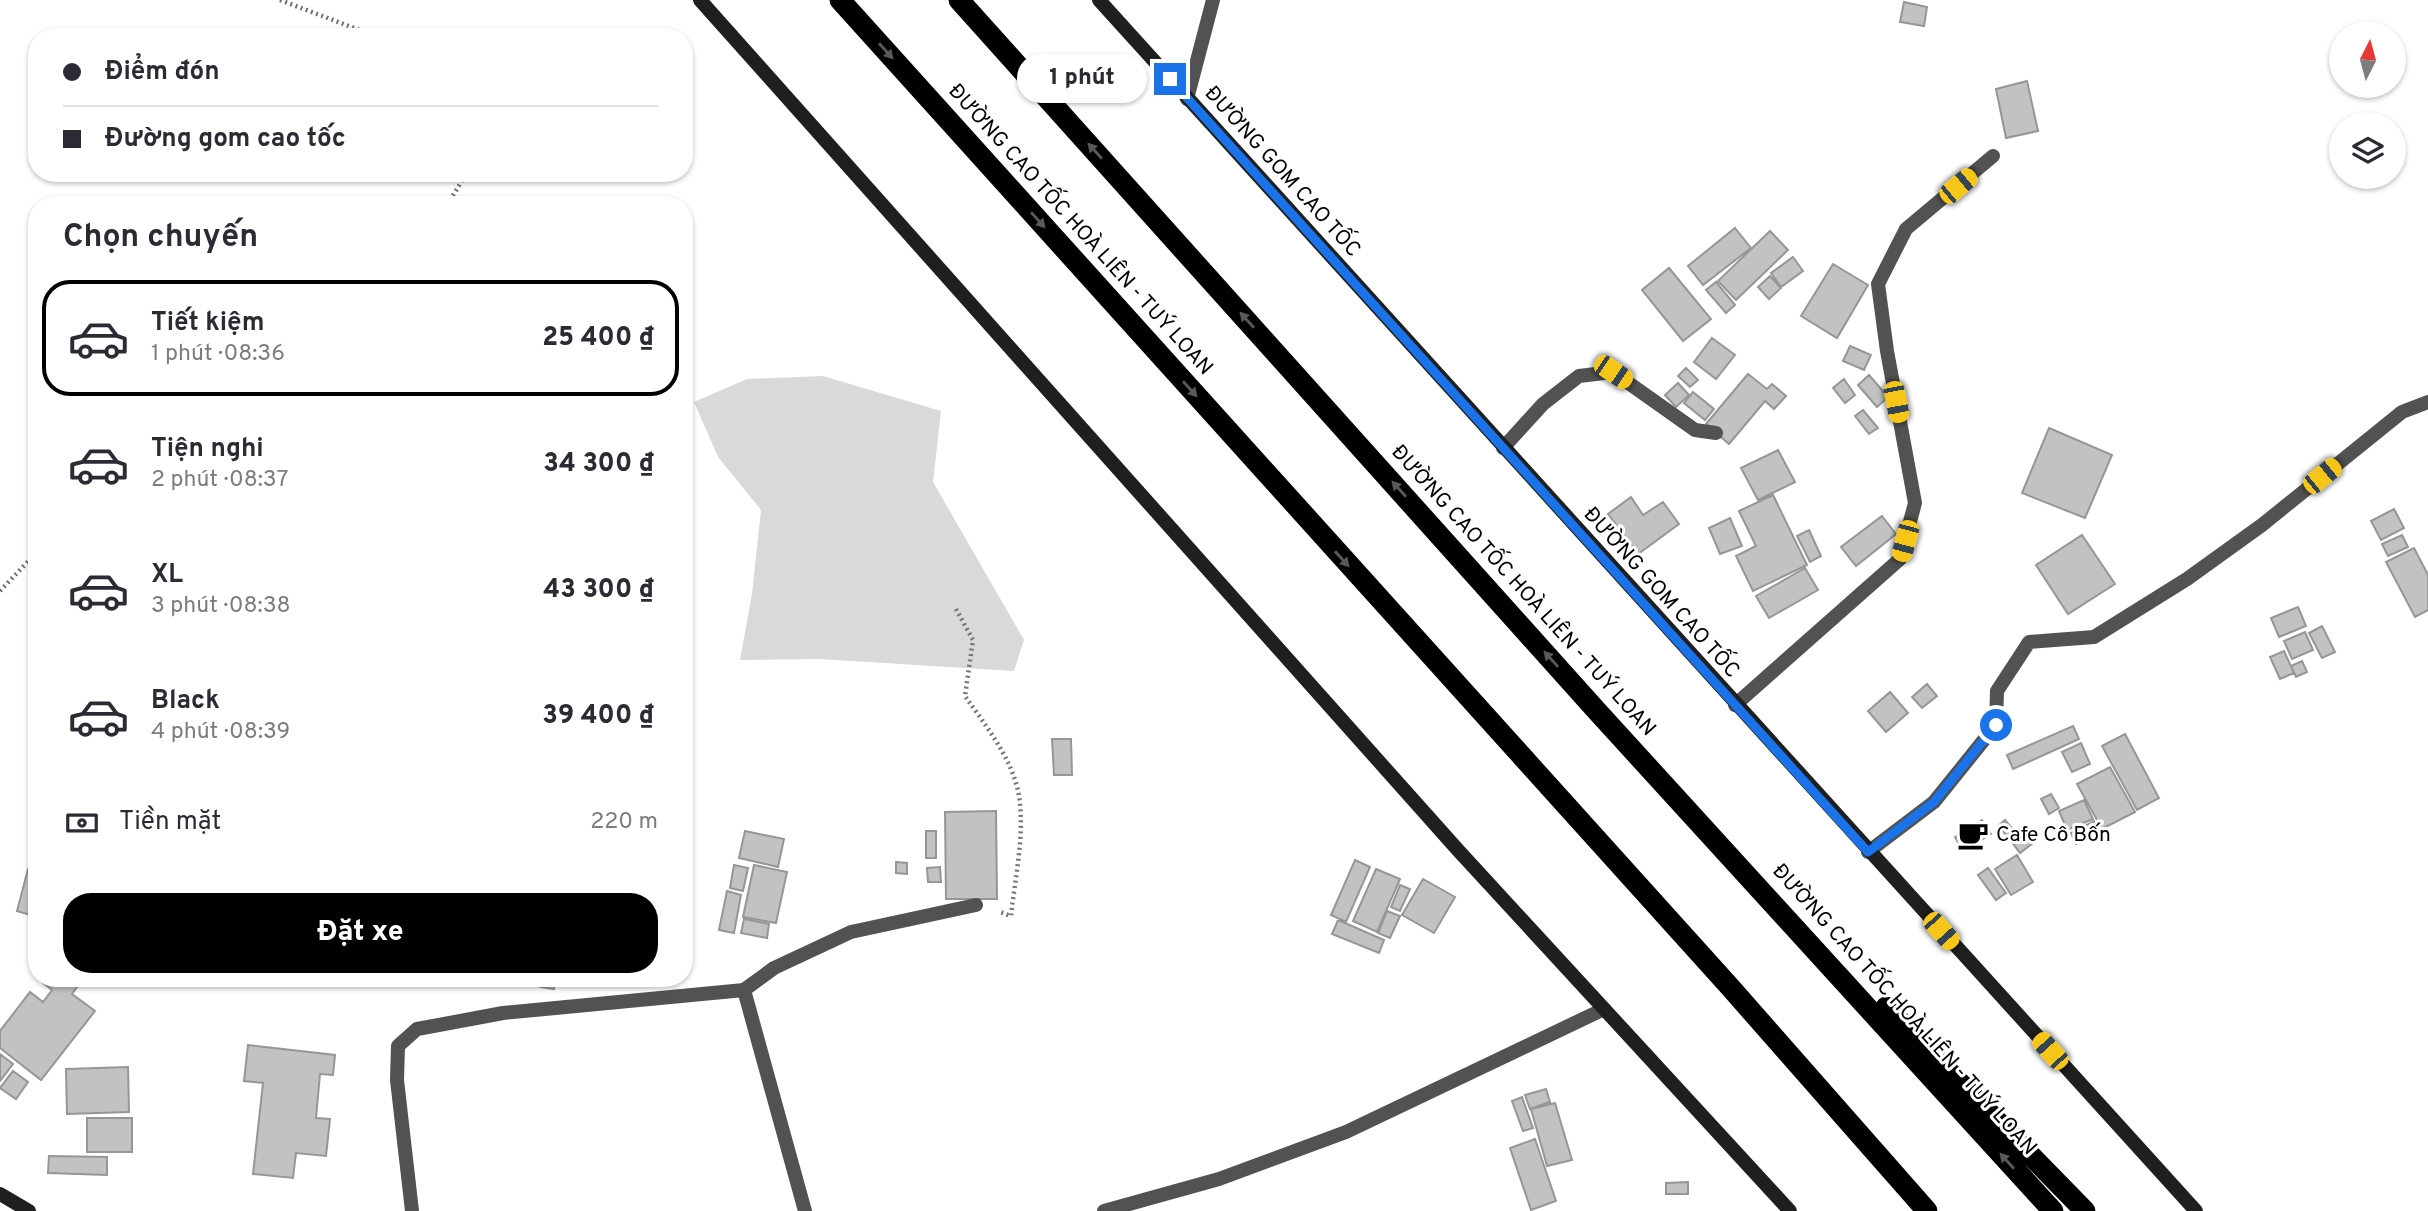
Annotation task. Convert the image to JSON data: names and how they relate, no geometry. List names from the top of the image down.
{
  "streets": {
    "highway": ["ĐƯỜNG CAO TỐC HOÀ LIÊN - TUÝ LOAN"],
    "main road": ["ĐƯỜNG GOM CAO TỐC"]
  },
  "places": {
    "cafe": ["Cafe Cô Bốn"]
  },
  "north": "top",
  "page": {
    "banner": ["Điểm đón", "Đường gom cao tốc"],
    "bubble": "1 phút",
    "heading": "Chọn chuyến",
    "list": [
      {
        "name": "Tiết kiệm",
        "note": "1 phút · 08:36",
        "value": "25 400 ₫"
      },
      {
        "name": "Tiện nghi",
        "note": "2 phút · 08:37",
        "value": "34 300 ₫"
      },
      {
        "name": "XL",
        "note": "3 phút · 08:38",
        "value": "43 300 ₫"
      },
      {
        "name": "Black",
        "note": "4 phút · 08:39",
        "value": "39 400 ₫"
      }
    ],
    "pay": ["Tiền mặt", "220 m"],
    "buttons": "Đặt xe"
  }
}
